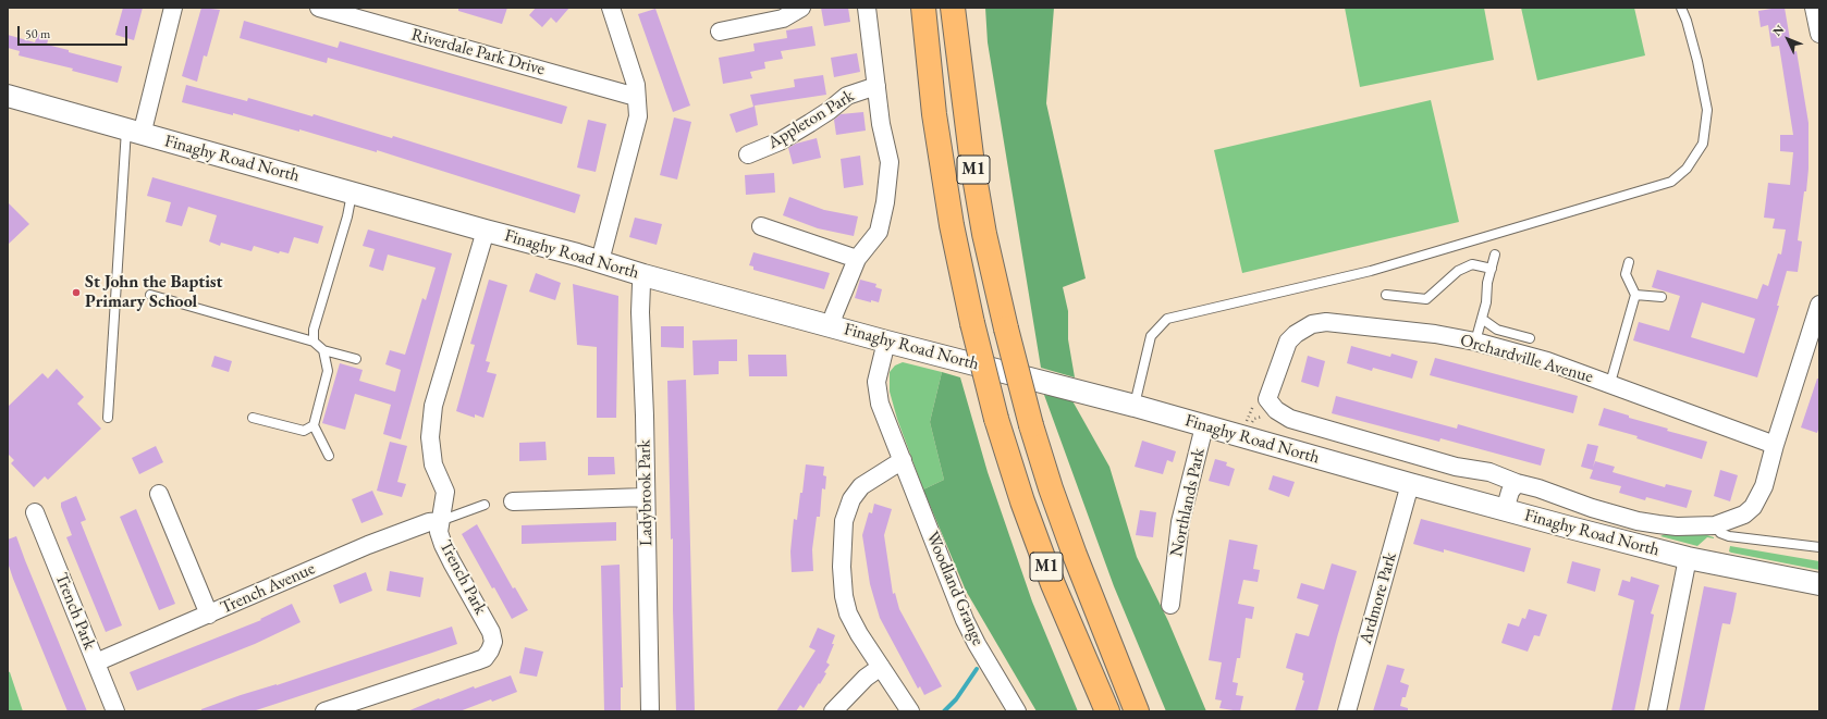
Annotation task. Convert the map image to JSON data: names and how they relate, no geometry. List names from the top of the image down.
{
  "streets": {
    "highway": ["M1"],
    "street": [
      "Riverdale Park Drive",
      "Appleton Park",
      "Finaghy Road North",
      "Orchardville Avenue",
      "Ladybrook Park",
      "Northlands Park",
      "Trench Park",
      "Trench Avenue",
      "Woodland Grange",
      "Ardmore Park"
    ]
  },
  "crossings": [
    ["Appleton Park", "Finaghy Road North"],
    ["Finaghy Road North", "Ladybrook Park"],
    ["Finaghy Road North", "Northlands Park"],
    ["Finaghy Road North", "Trench Park"],
    ["Finaghy Road North", "Woodland Grange"],
    ["Finaghy Road North", "Ardmore Park"],
    ["Trench Park", "Trench Avenue"]
  ],
  "places": ["St John the Baptist Primary School"],
  "scale_bar": "50 m",
  "north": "top left"
}
